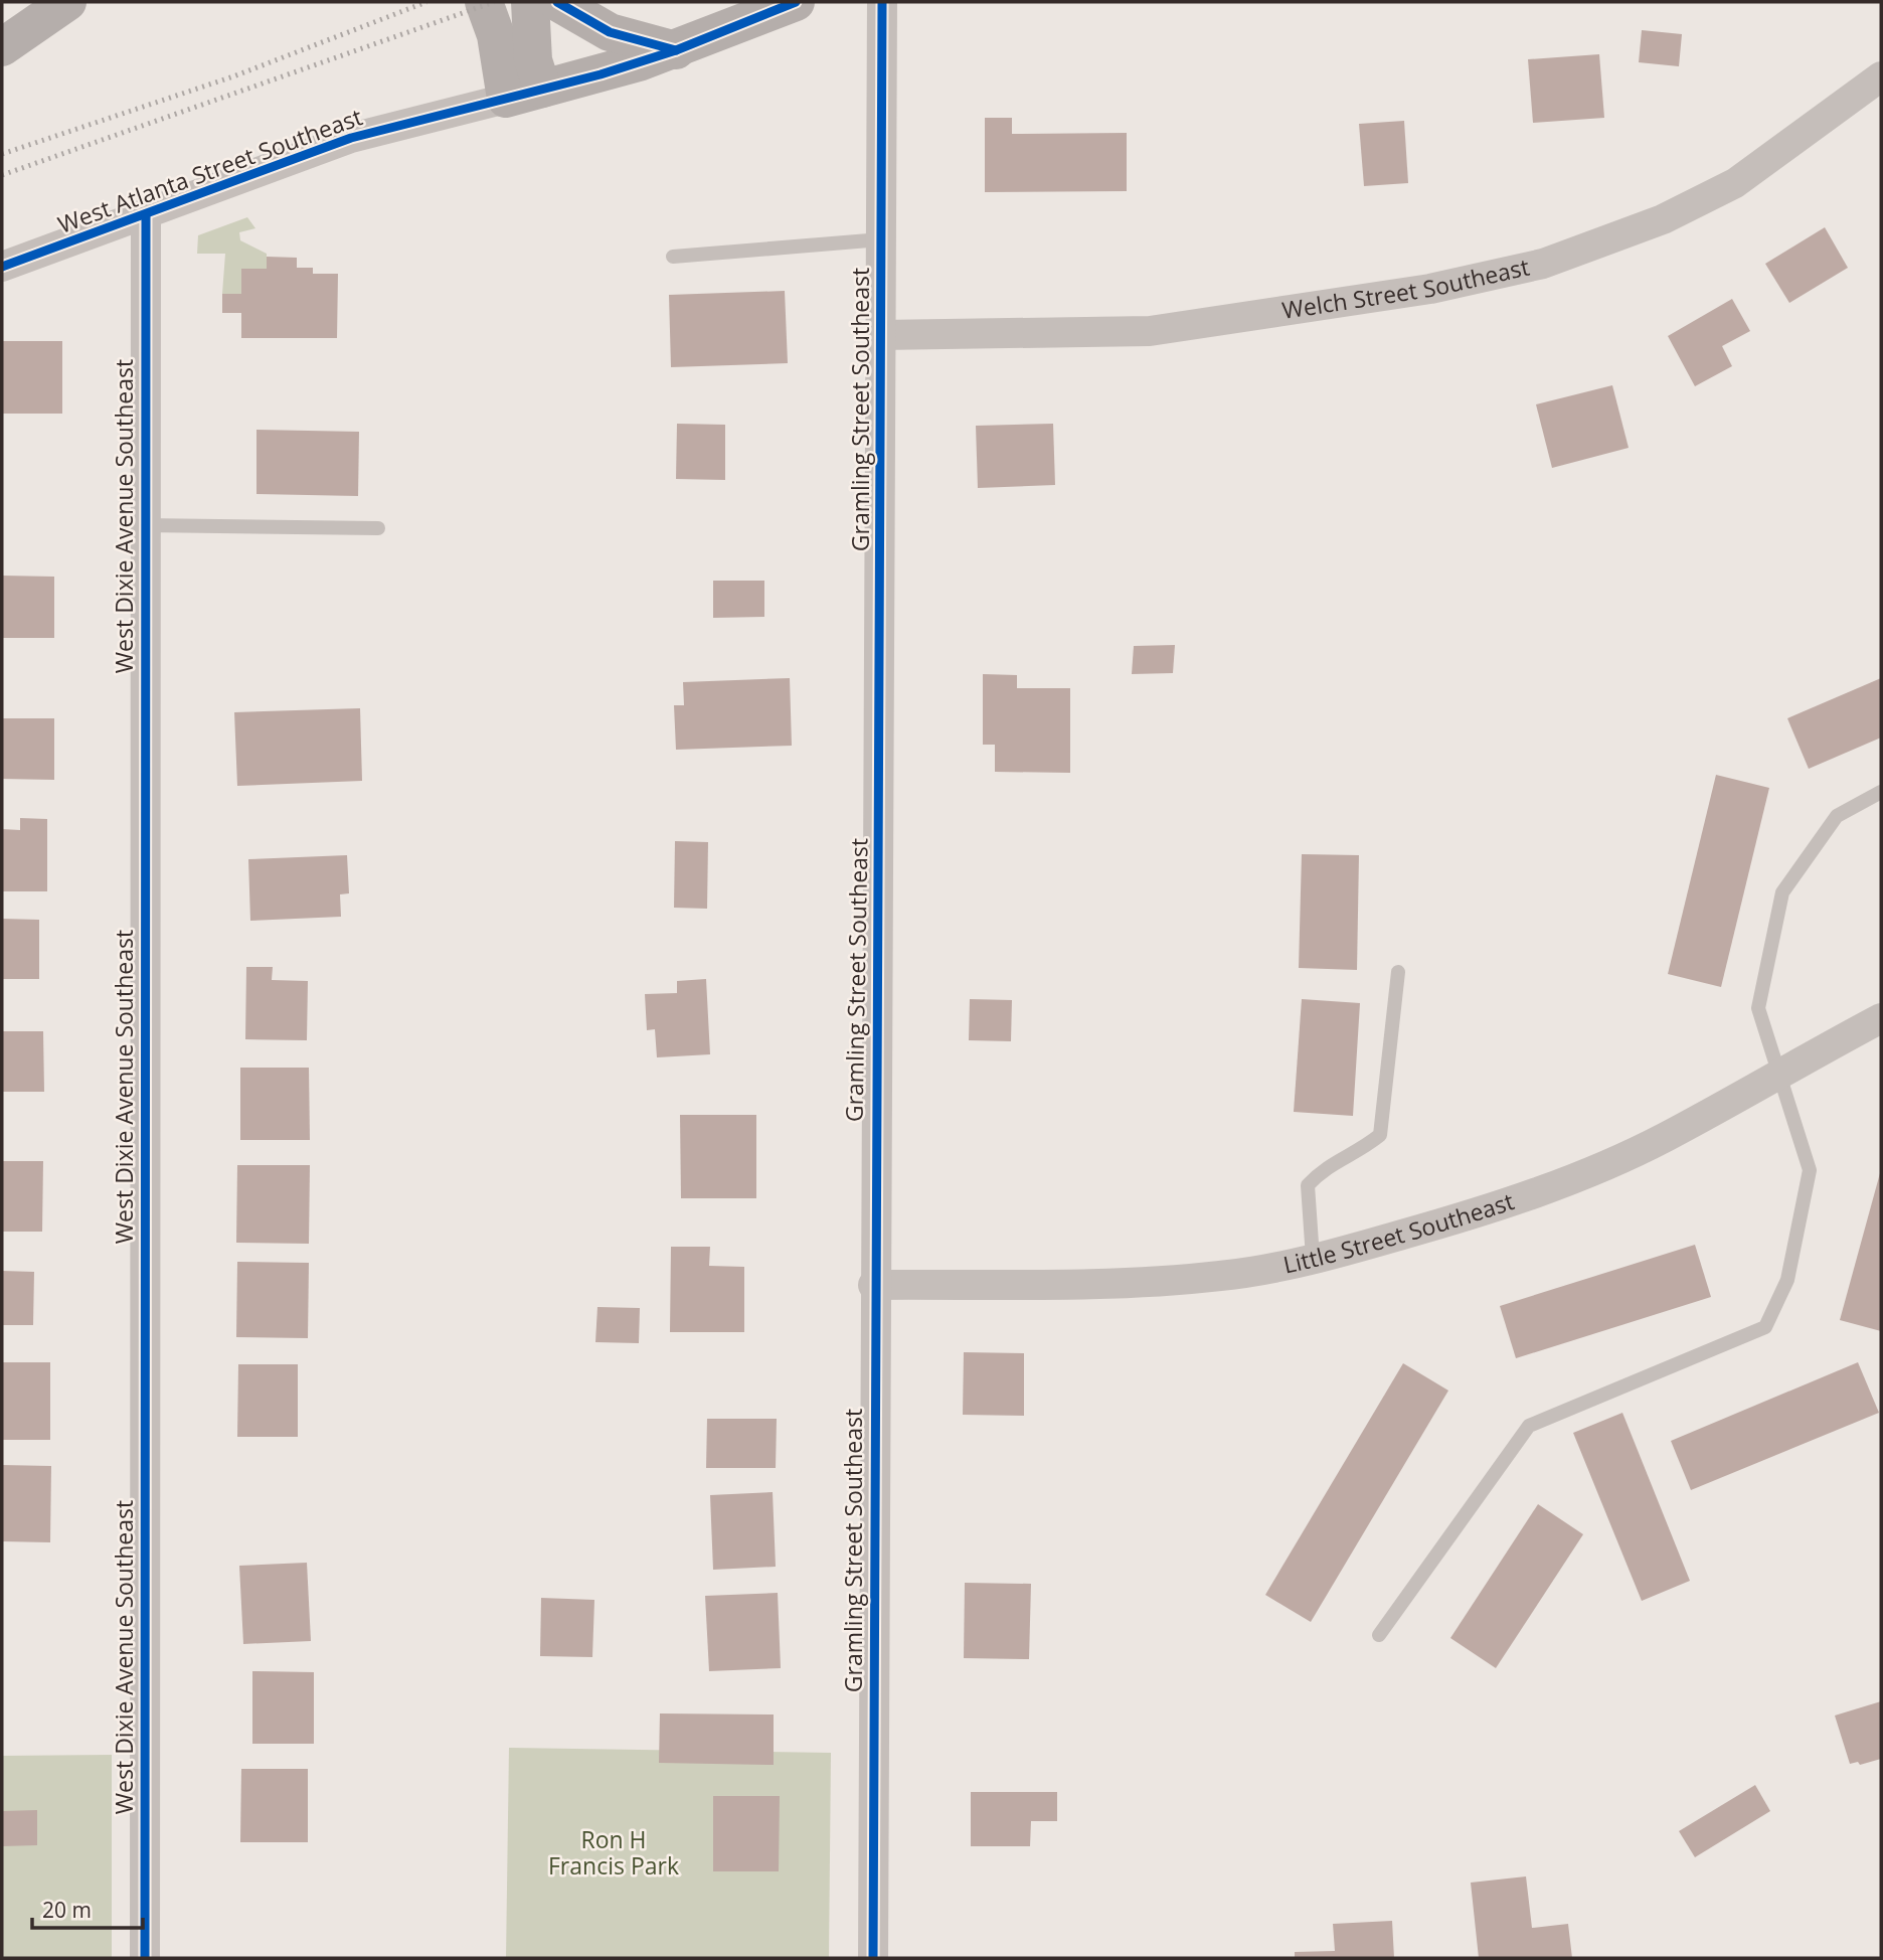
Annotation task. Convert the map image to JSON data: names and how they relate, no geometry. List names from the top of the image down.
{
  "streets": {
    "street": [
      "West Atlanta Street Southeast",
      "Welch Street Southeast",
      "Gramling Street Southeast",
      "West Dixie Avenue Southeast",
      "Little Street Southeast"
    ]
  },
  "crossings": [
    ["West Atlanta Street Southeast", "West Dixie Avenue Southeast"],
    ["Welch Street Southeast", "Gramling Street Southeast"],
    ["Gramling Street Southeast", "Little Street Southeast"]
  ],
  "parks": ["Ron H Francis Park"],
  "scale_bar": "20 m"
}
